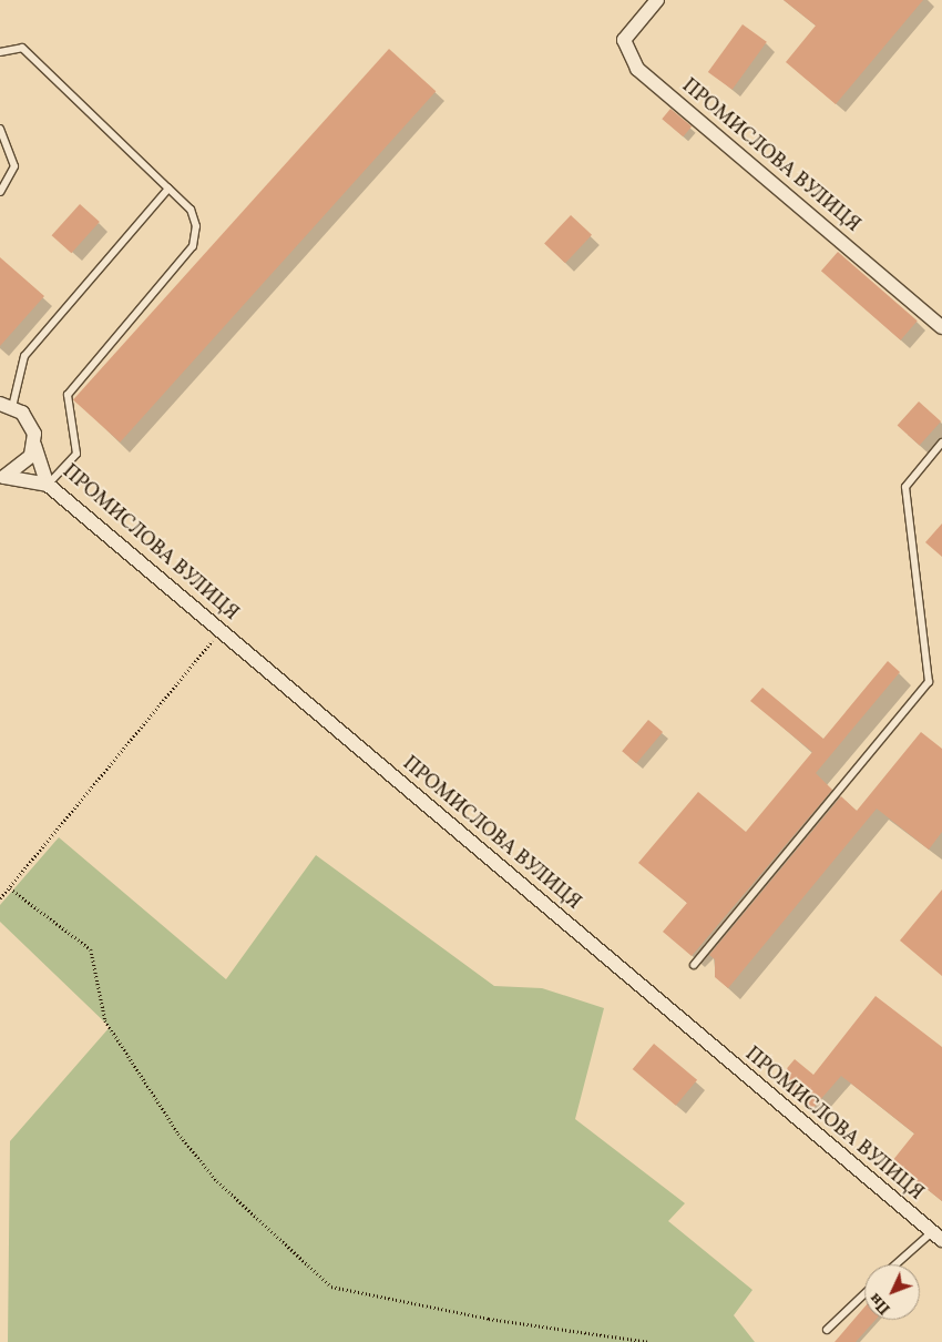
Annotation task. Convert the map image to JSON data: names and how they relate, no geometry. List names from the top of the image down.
{
  "streets": {
    "street": ["ПРОМИСЛОВА ВУЛИЦЯ"]
  },
  "north": "bottom left"
}
